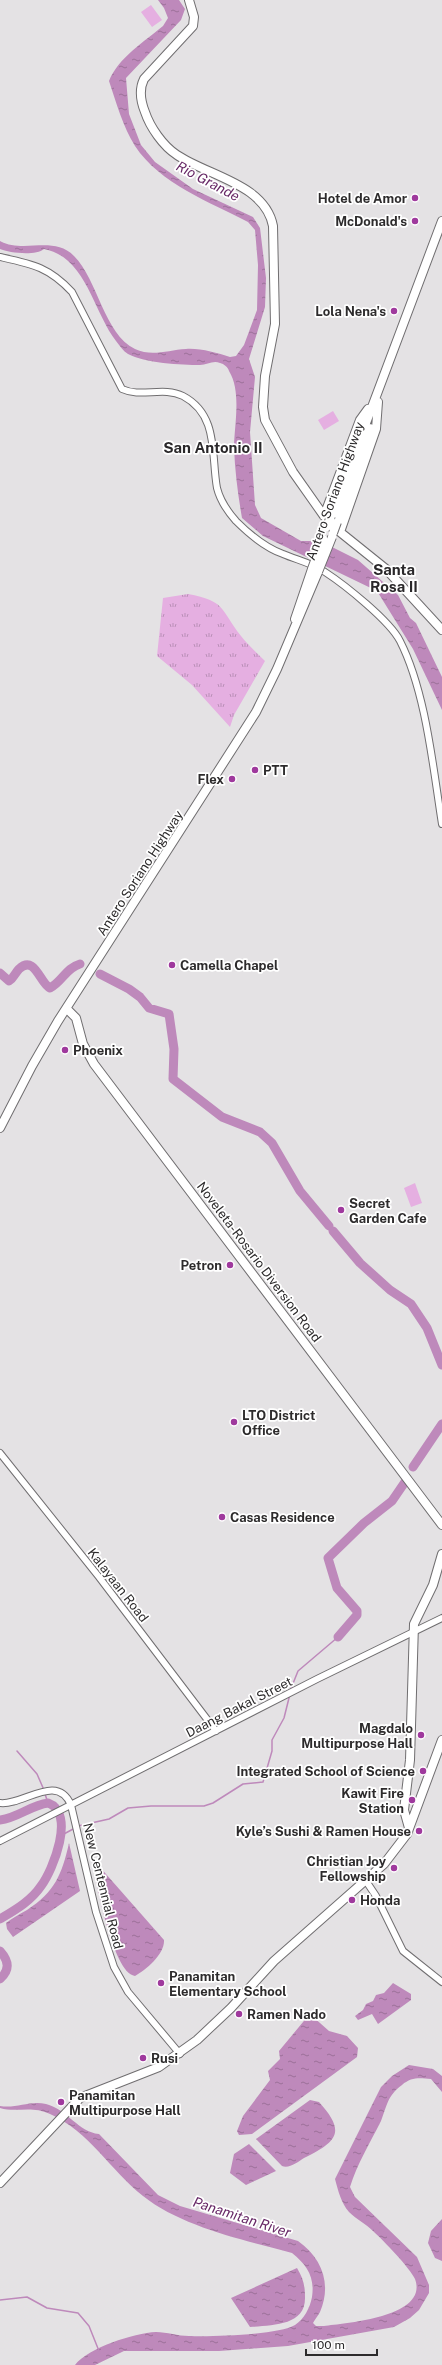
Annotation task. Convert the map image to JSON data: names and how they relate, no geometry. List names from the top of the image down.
{
  "streets": {
    "main road": ["Antero Soriano Highway", "Noveleta-Rosario Diversion Road"],
    "street": ["Kalayaan Road", "Daang Bakal Street", "New Centennial Road"]
  },
  "crossings": [
    ["Antero Soriano Highway", "Noveleta-Rosario Diversion Road"],
    ["Kalayaan Road", "Daang Bakal Street"],
    ["Daang Bakal Street", "New Centennial Road"]
  ],
  "districts": ["San Antonio II", "Santa Rosa II"],
  "water": ["Rio Grande", "Panamitan River"],
  "places": [
    "Hotel de Amor",
    "McDonald's",
    "Lola Nena's",
    "PTT",
    "Flex",
    "Camella Chapel",
    "Phoenix",
    "Secret Garden Cafe",
    "Petron",
    "LTO District Office",
    "Casas Residence",
    "Magdalo Multipurpose Hall",
    "Integrated School of Science",
    "Kawit Fire Station",
    "Kyle’s Sushi & Ramen House",
    "Christian Joy Fellowship",
    "Honda",
    "Panamitan Elementary School",
    "Ramen Nado",
    "Rusi",
    "Panamitan Multipurpose Hall"
  ],
  "scale_bar": "100 m"
}
